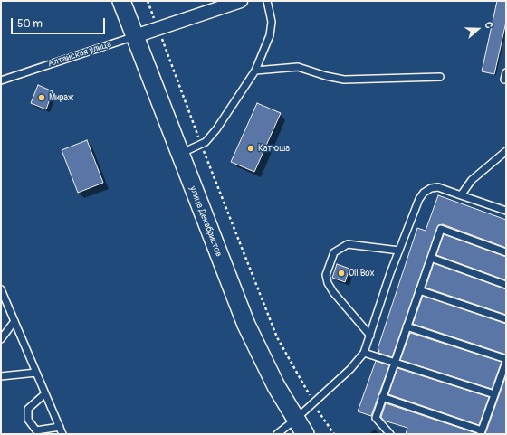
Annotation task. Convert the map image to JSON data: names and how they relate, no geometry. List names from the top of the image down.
{
  "streets": {
    "main road": ["улица Декабристов"],
    "street": ["Алтайская улица"]
  },
  "crossings": [
    ["Алтайская улица", "улица Декабристов"]
  ],
  "places": ["Мираж", "Катюша", "Oil Box"],
  "scale_bar": "50 m",
  "north": "right"
}
